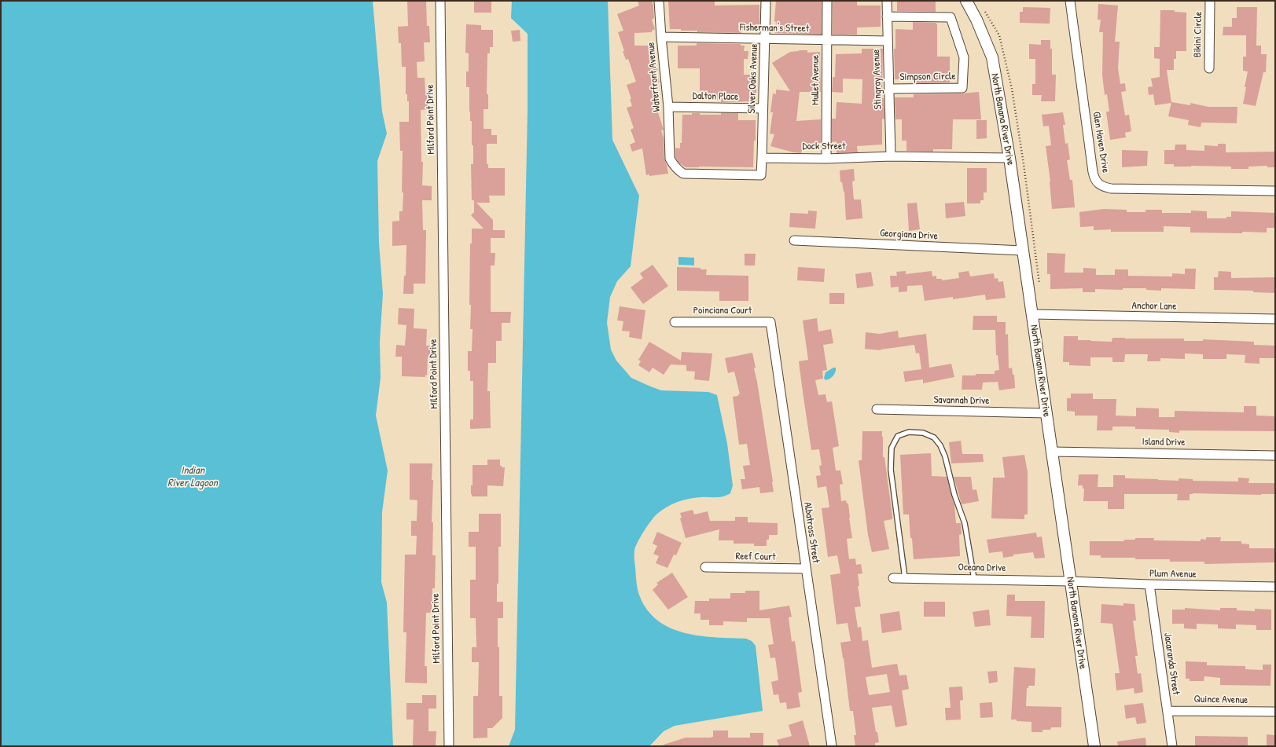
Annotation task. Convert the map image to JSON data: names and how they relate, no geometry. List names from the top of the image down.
{
  "streets": {
    "street": [
      "Fisherman's Street",
      "Bikini Circle",
      "Waterfront Avenue",
      "Simpson Circle",
      "Silver Oaks Avenue",
      "Stingray Avenue",
      "Mullet Avenue",
      "Dalton Place",
      "Milford Point Drive",
      "North Banana River Drive",
      "Glen Haven Drive",
      "Dock Street",
      "Georgiana Drive",
      "Anchor Lane",
      "Poinciana Court",
      "Savannah Drive",
      "Island Drive",
      "Albatross Street",
      "Reef Court",
      "Oceana Drive",
      "Plum Avenue",
      "Jacaranda Street",
      "Quince Avenue"
    ]
  },
  "crossings": [
    ["Fisherman's Street", "Waterfront Avenue"],
    ["Fisherman's Street", "Silver Oaks Avenue"],
    ["Fisherman's Street", "Stingray Avenue"],
    ["Fisherman's Street", "Mullet Avenue"],
    ["Waterfront Avenue", "Silver Oaks Avenue"],
    ["Waterfront Avenue", "Dalton Place"],
    ["Waterfront Avenue", "Dock Street"],
    ["Simpson Circle", "Stingray Avenue"],
    ["Silver Oaks Avenue", "Dalton Place"],
    ["Silver Oaks Avenue", "Dock Street"],
    ["Stingray Avenue", "Dock Street"],
    ["Mullet Avenue", "Dock Street"],
    ["North Banana River Drive", "Dock Street"],
    ["North Banana River Drive", "Georgiana Drive"],
    ["North Banana River Drive", "Anchor Lane"],
    ["North Banana River Drive", "Savannah Drive"],
    ["North Banana River Drive", "Island Drive"],
    ["North Banana River Drive", "Oceana Drive"],
    ["North Banana River Drive", "Plum Avenue"],
    ["Poinciana Court", "Albatross Street"],
    ["Albatross Street", "Reef Court"],
    ["Oceana Drive", "Plum Avenue"],
    ["Plum Avenue", "Jacaranda Street"],
    ["Jacaranda Street", "Quince Avenue"]
  ],
  "water": ["Indian River Lagoon"]
}
